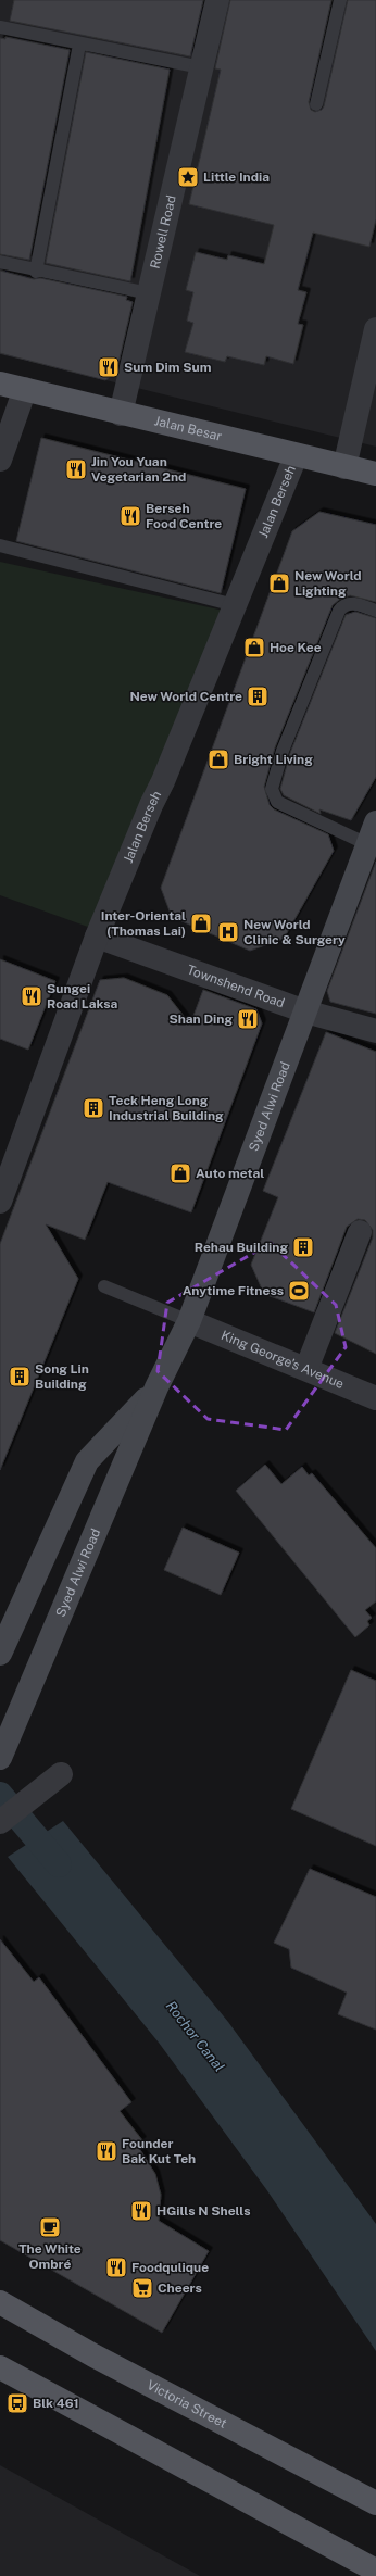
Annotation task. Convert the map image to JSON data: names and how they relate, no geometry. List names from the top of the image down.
{
  "streets": {
    "main road": ["Jalan Besar", "Victoria Street"],
    "street": [
      "Rowell Road",
      "Jalan Berseh",
      "Townshend Road",
      "Syed Alwi Road",
      "King George's Avenue"
    ]
  },
  "crossings": [
    ["Rowell Road", "Jalan Besar"],
    ["Jalan Besar", "Jalan Berseh"],
    ["Jalan Berseh", "Townshend Road"],
    ["Townshend Road", "Syed Alwi Road"],
    ["Syed Alwi Road", "King George's Avenue"]
  ],
  "water": ["Rochor Canal"],
  "places": {
    "place": ["Little India"],
    "restaurant": [
      "Sum Dim Sum",
      "Jin You Yuan Vegetarian 2nd",
      "Berseh Food Centre",
      "Sungei Road Laksa",
      "Shan Ding",
      "Founder Bak Kut Teh",
      "HGills N Shells",
      "Foodqulique"
    ],
    "shop": [
      "New World Lighting",
      "Hoe Kee",
      "Bright Living",
      "Inter-Oriental (Thomas Lai)",
      "Auto metal"
    ],
    "building": [
      "New World Centre",
      "Teck Heng Long Industrial Building",
      "Rehau Building",
      "Song Lin Building"
    ],
    "hospital": ["New World Clinic & Surgery"],
    "sports": ["Anytime Fitness"],
    "cafe": ["The White Ombré"],
    "supermarket": ["Cheers"],
    "bus stop": ["Blk 461"]
  }
}
